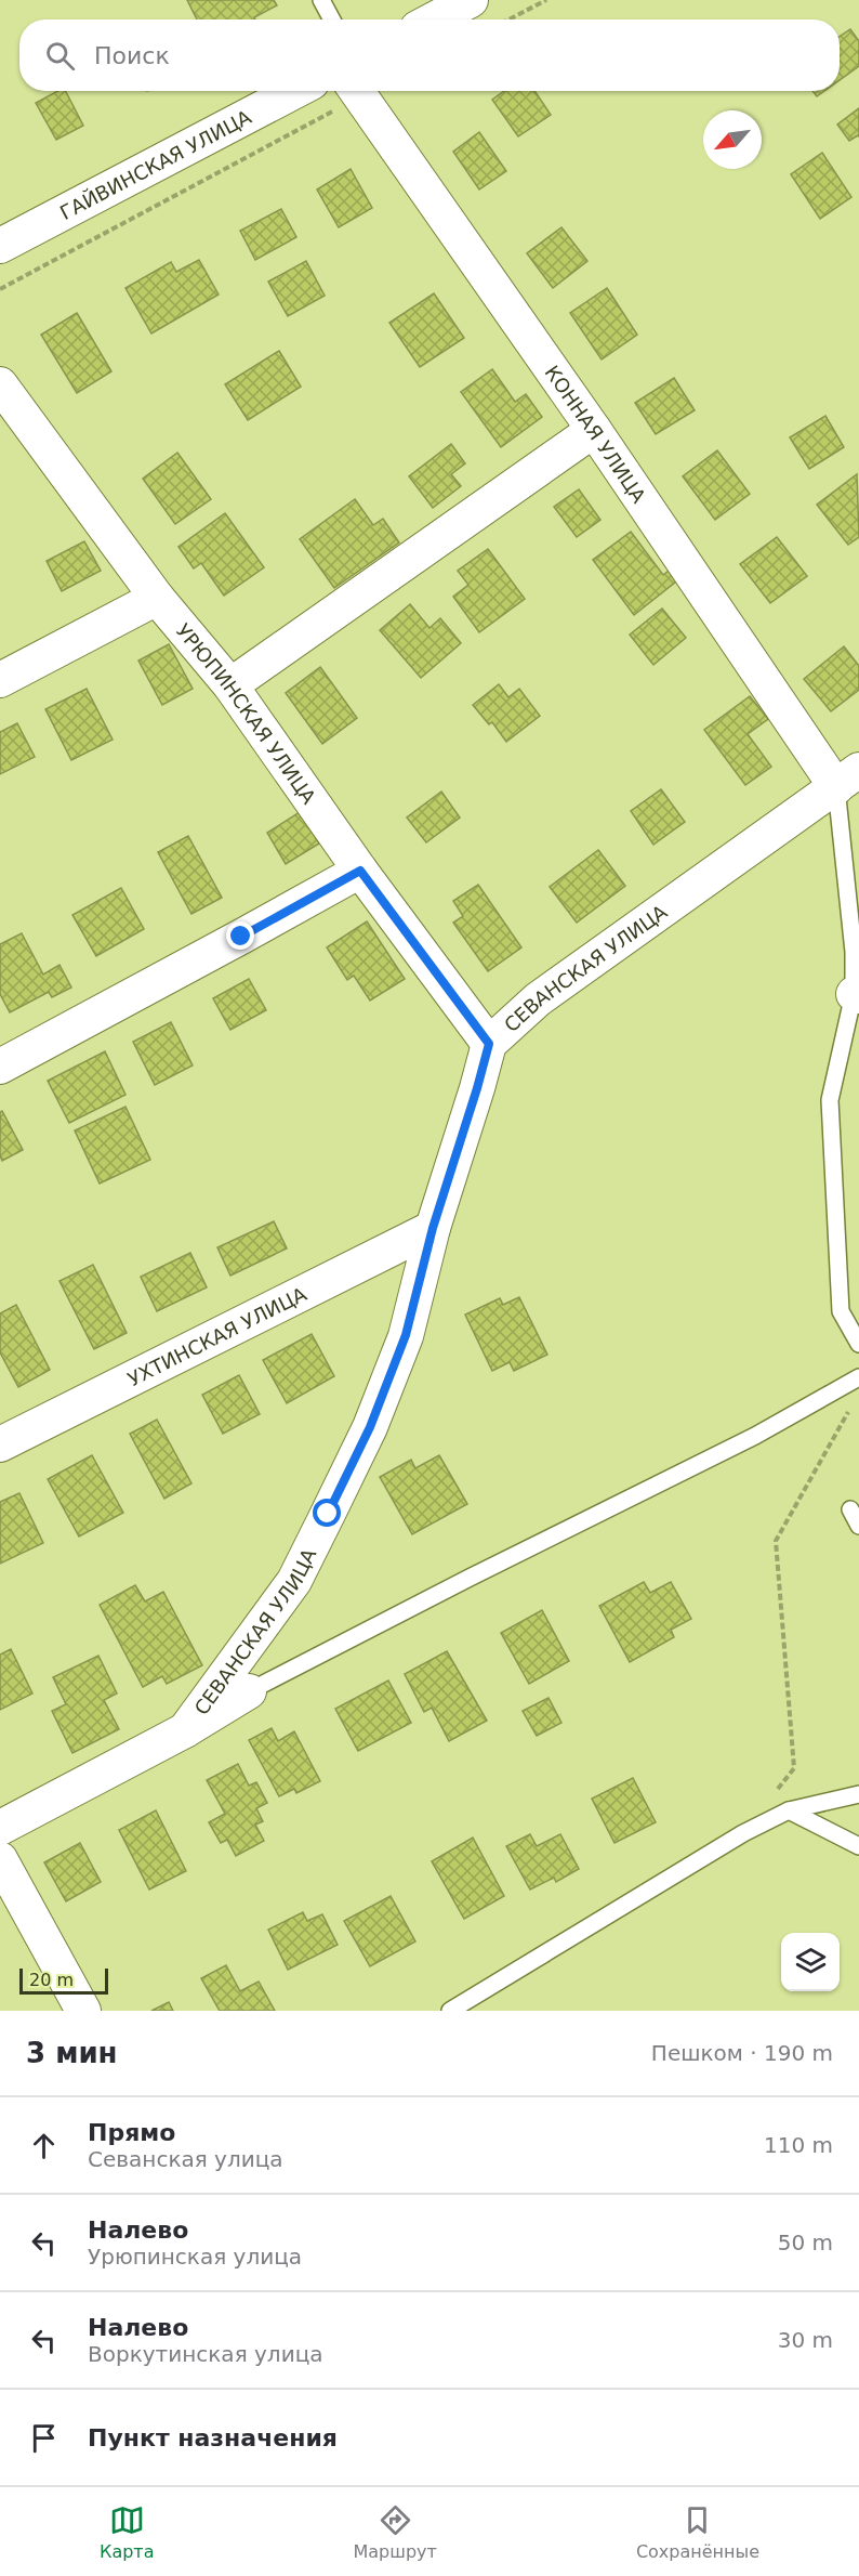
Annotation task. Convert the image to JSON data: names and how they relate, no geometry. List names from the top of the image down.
{
  "streets": {
    "street": [
      "ГАЙВИНСКАЯ УЛИЦА",
      "КОННАЯ УЛИЦА",
      "УРЮПИНСКАЯ УЛИЦА",
      "СЕВАНСКАЯ УЛИЦА",
      "УХТИНСКАЯ УЛИЦА"
    ]
  },
  "crossings": [
    ["КОННАЯ УЛИЦА", "СЕВАНСКАЯ УЛИЦА"],
    ["УРЮПИНСКАЯ УЛИЦА", "СЕВАНСКАЯ УЛИЦА"],
    ["СЕВАНСКАЯ УЛИЦА", "УХТИНСКАЯ УЛИЦА"]
  ],
  "scale_bar": "20 m",
  "north": "bottom left",
  "page": {
    "search": "Поиск",
    "scale": "20 m",
    "heading": ["3 мин", "Пешком · 190 m"],
    "list": [
      ["Прямо", "Севанская улица", "110 m"],
      ["Налево", "Урюпинская улица", "50 m"],
      ["Налево", "Воркутинская улица", "30 m"],
      "Пункт назначения"
    ],
    "nav": ["Карта", "Маршрут", "Сохранённые"]
  }
}
